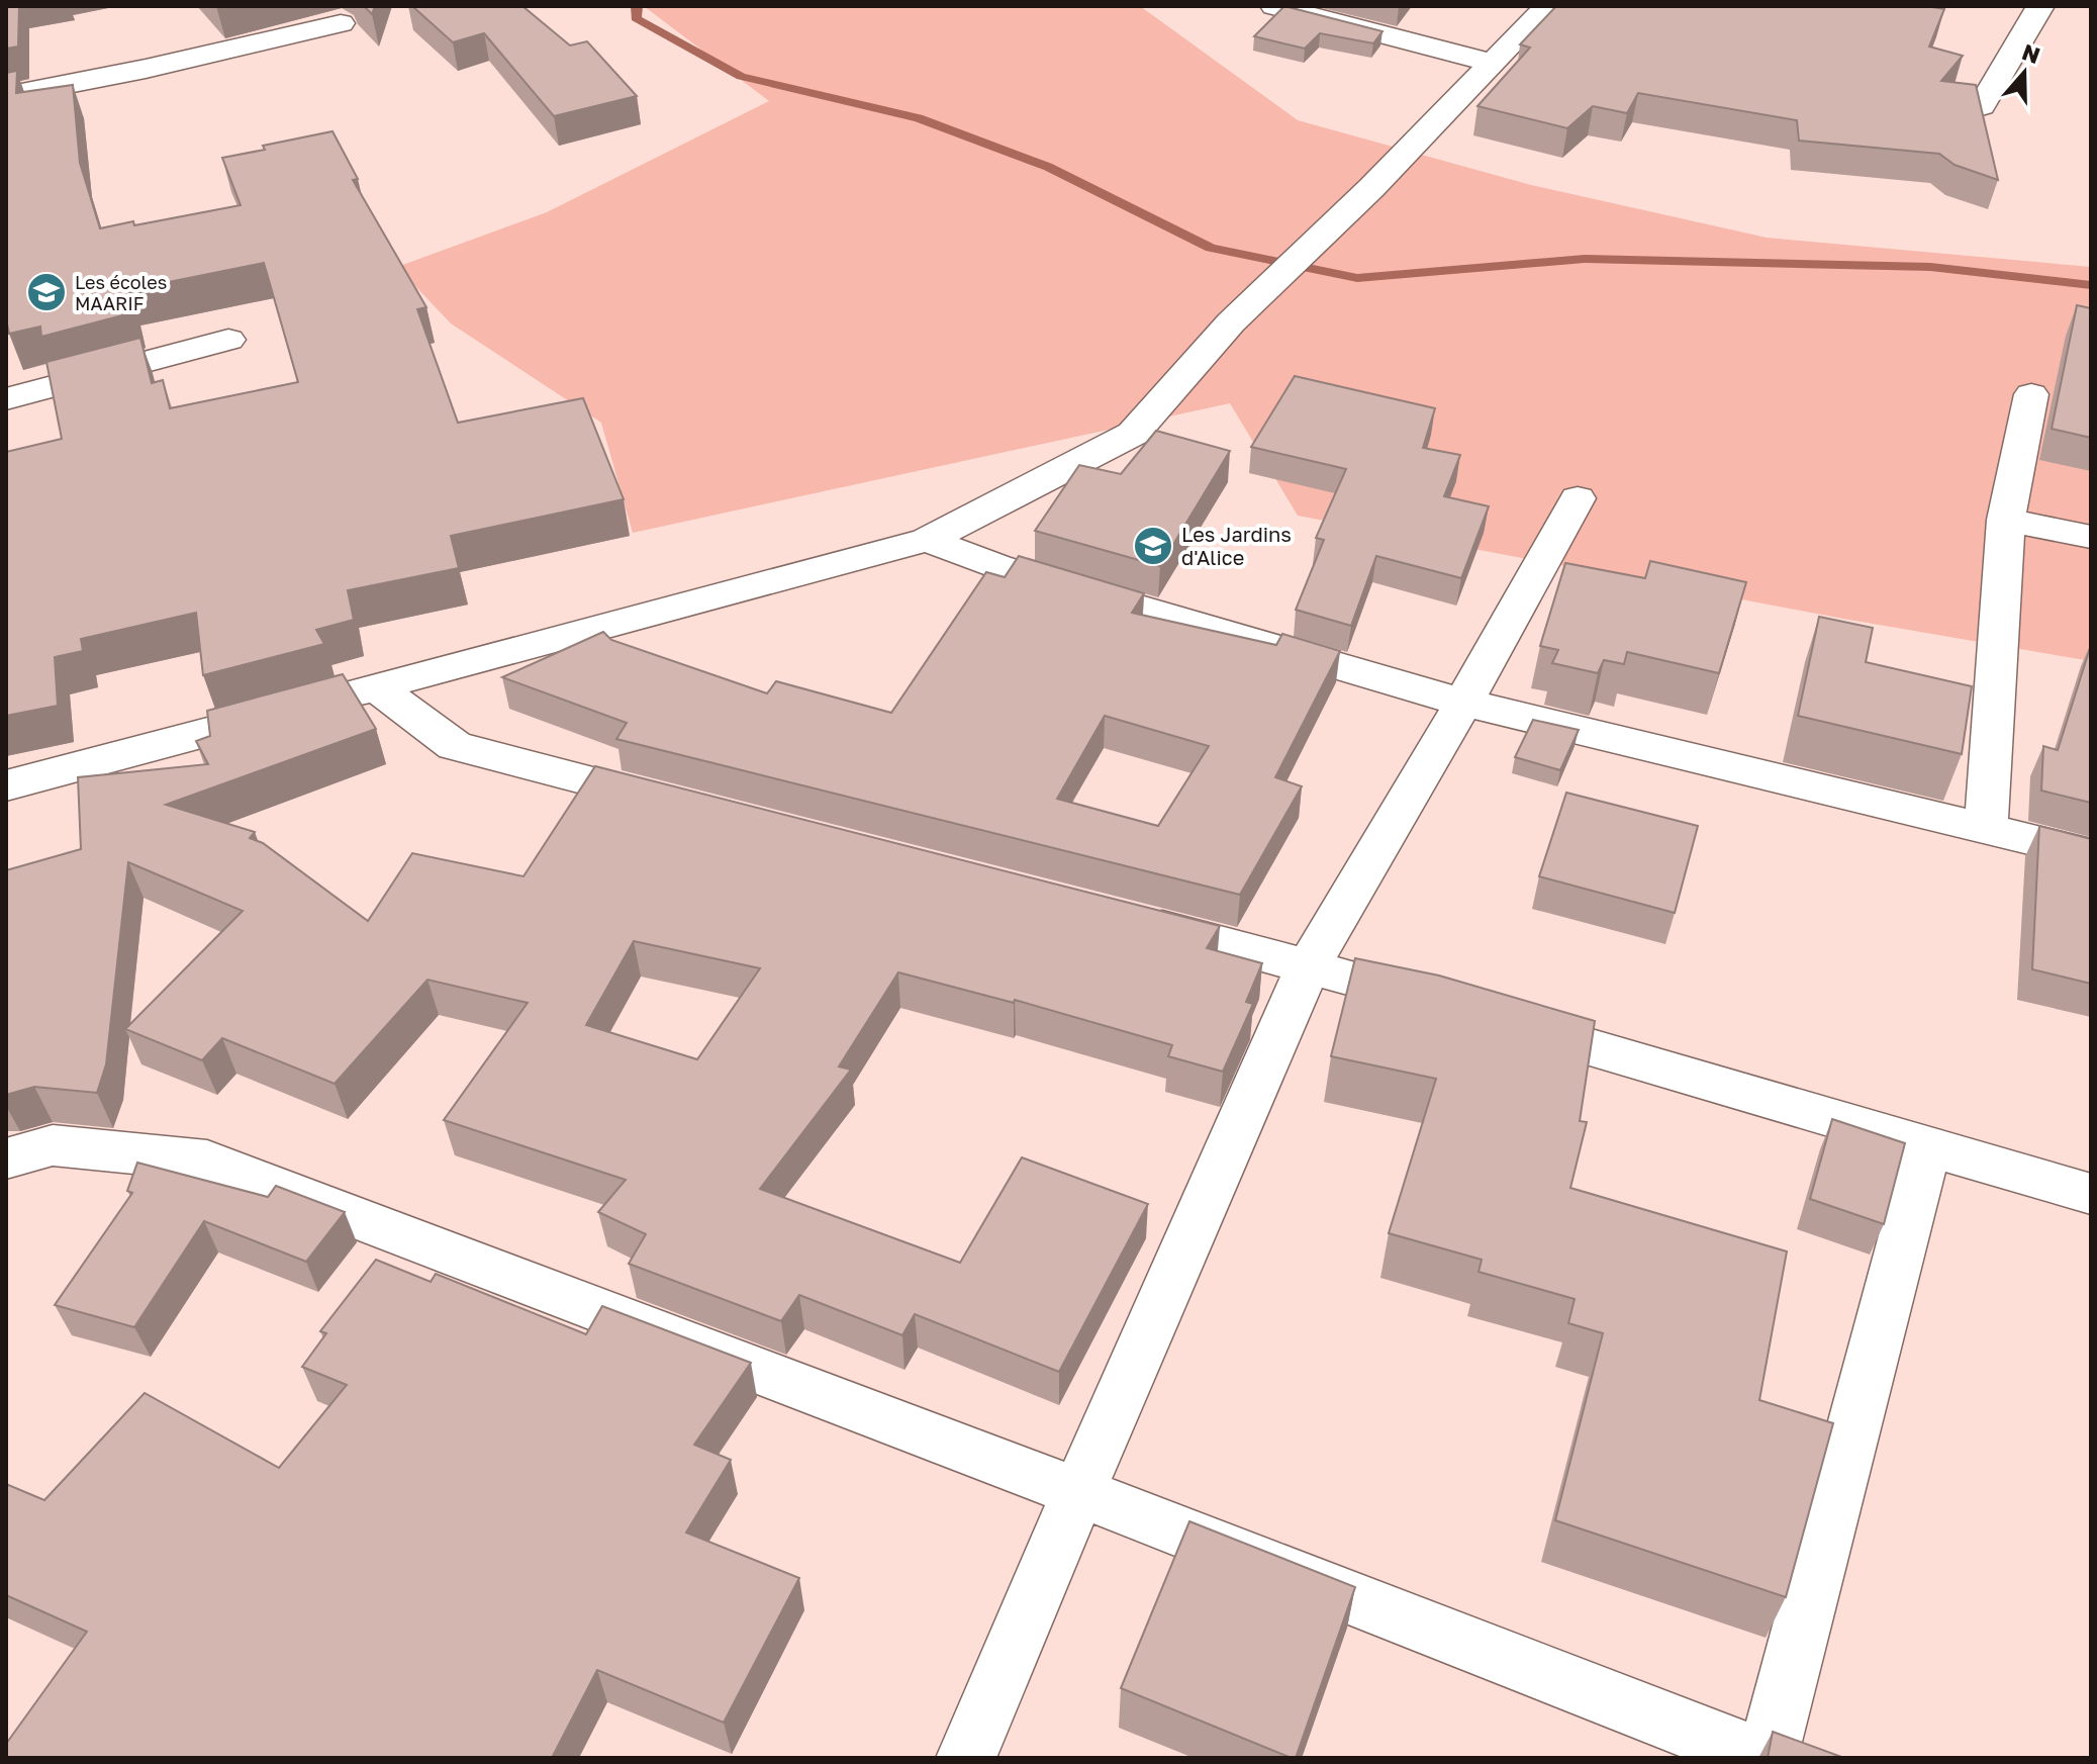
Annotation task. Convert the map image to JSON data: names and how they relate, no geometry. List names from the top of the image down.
{
  "places": {
    "school or university": ["Les écoles MAARIF", "Les Jardins d'Alice"]
  },
  "north": "top"
}
